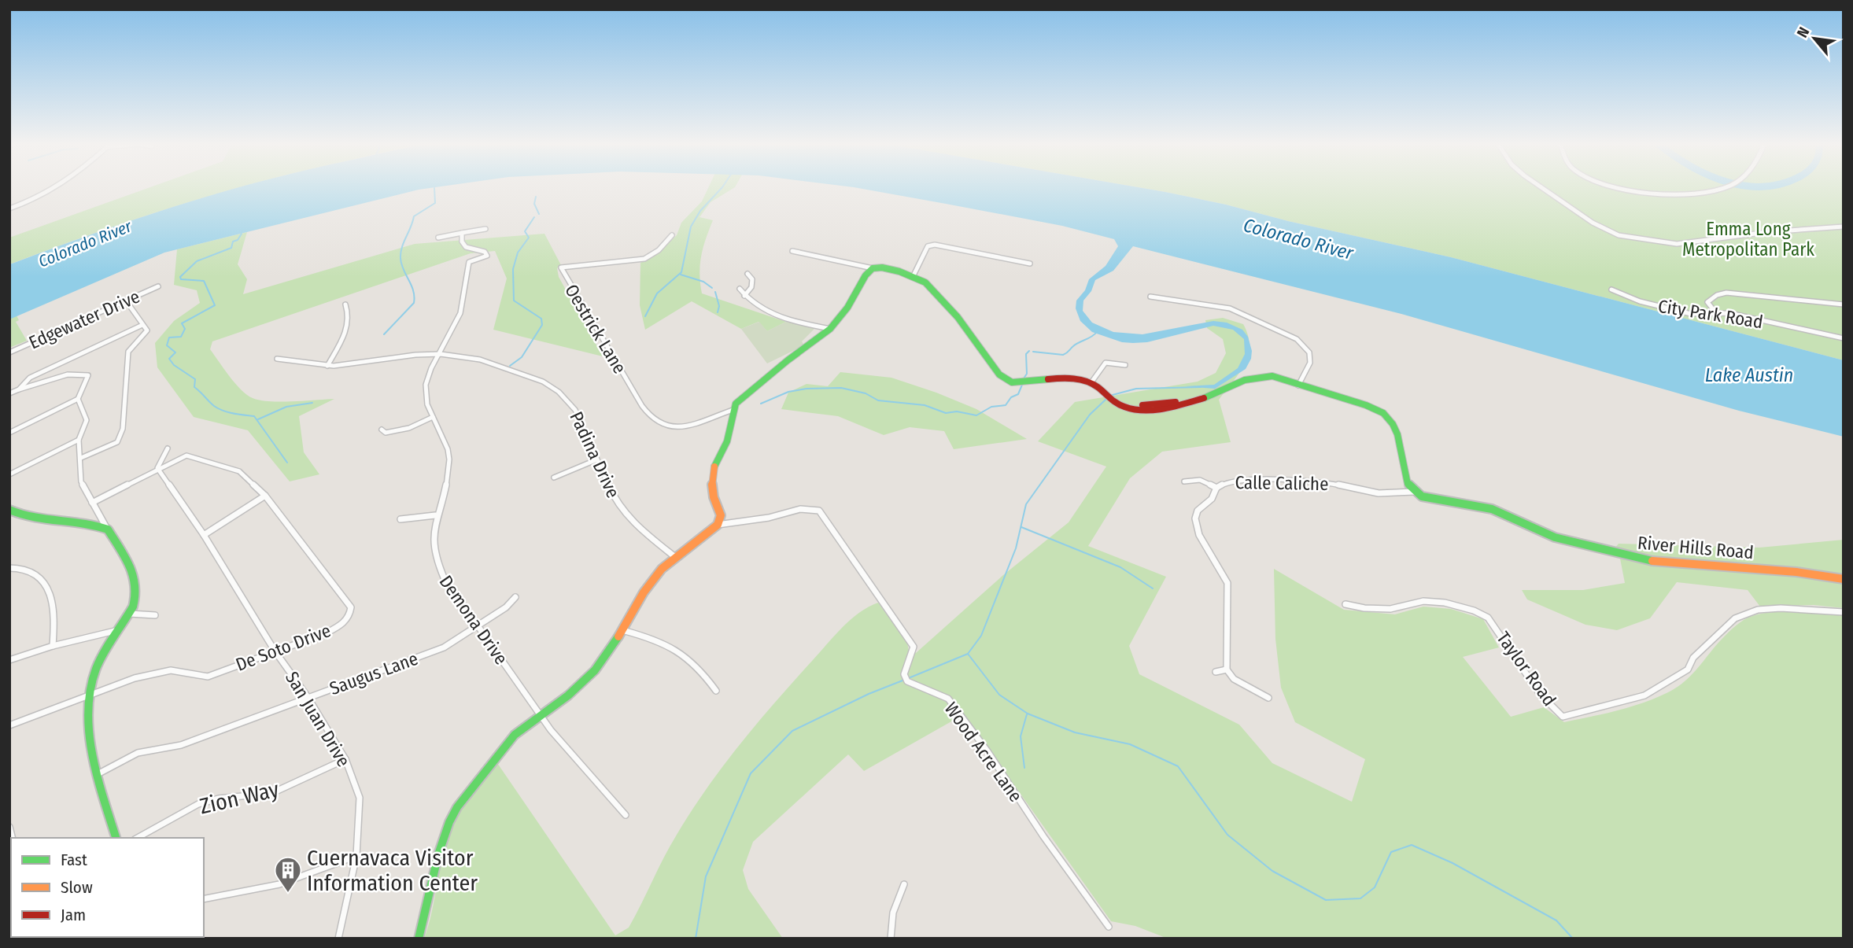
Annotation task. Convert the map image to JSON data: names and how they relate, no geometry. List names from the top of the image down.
{
  "streets": {
    "street": [
      "City Park Road",
      "Edgewater Drive",
      "Oestrick Lane",
      "Padina Drive",
      "Calle Caliche",
      "River Hills Road",
      "Demona Drive",
      "De Soto Drive",
      "Taylor Road",
      "Saugus Lane",
      "San Juan Drive",
      "Wood Acre Lane",
      "Zion Way"
    ]
  },
  "crossings": [
    ["Padina Drive", "Demona Drive"],
    ["Calle Caliche", "River Hills Road"],
    ["Demona Drive", "Saugus Lane"],
    ["De Soto Drive", "San Juan Drive"],
    ["Saugus Lane", "San Juan Drive"],
    ["San Juan Drive", "Zion Way"]
  ],
  "water": ["Colorado River", "Lake Austin"],
  "parks": ["Emma Long Metropolitan Park"],
  "places": {
    "building": ["Cuernavaca Visitor Information Center"]
  },
  "legend": ["Fast", "Slow", "Jam"],
  "north": "top left"
}
